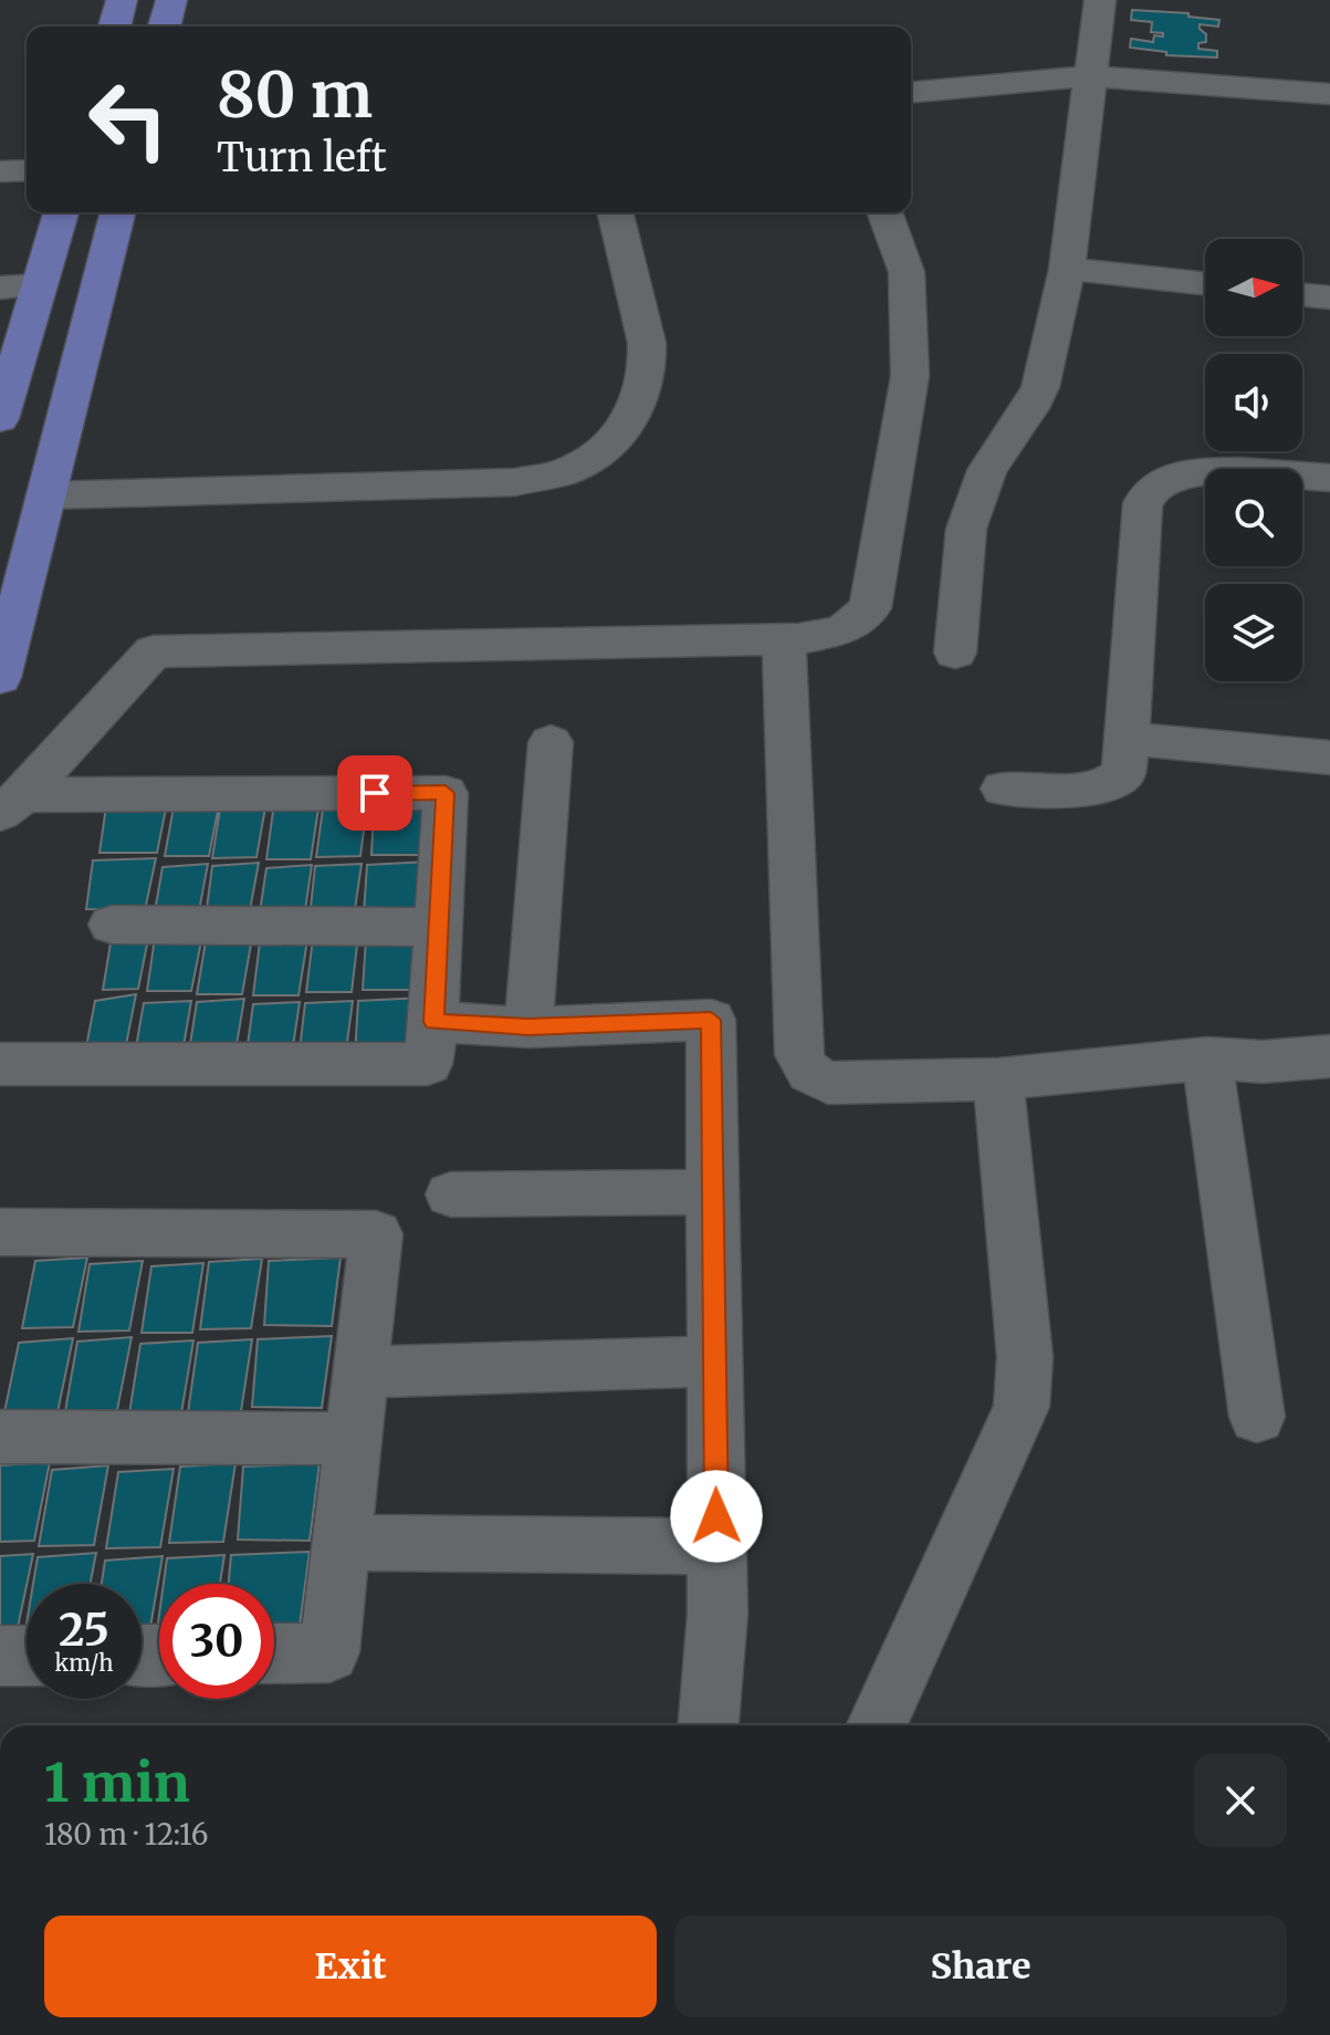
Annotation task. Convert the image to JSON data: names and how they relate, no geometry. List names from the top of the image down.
{
  "north": "right",
  "page": {
    "turn": ["80 m", "Turn left"],
    "speed": "25 km/h",
    "limit": "30",
    "heading": ["1 min", "180 m · 12:16"],
    "buttons": ["Exit", "Share"]
  }
}
